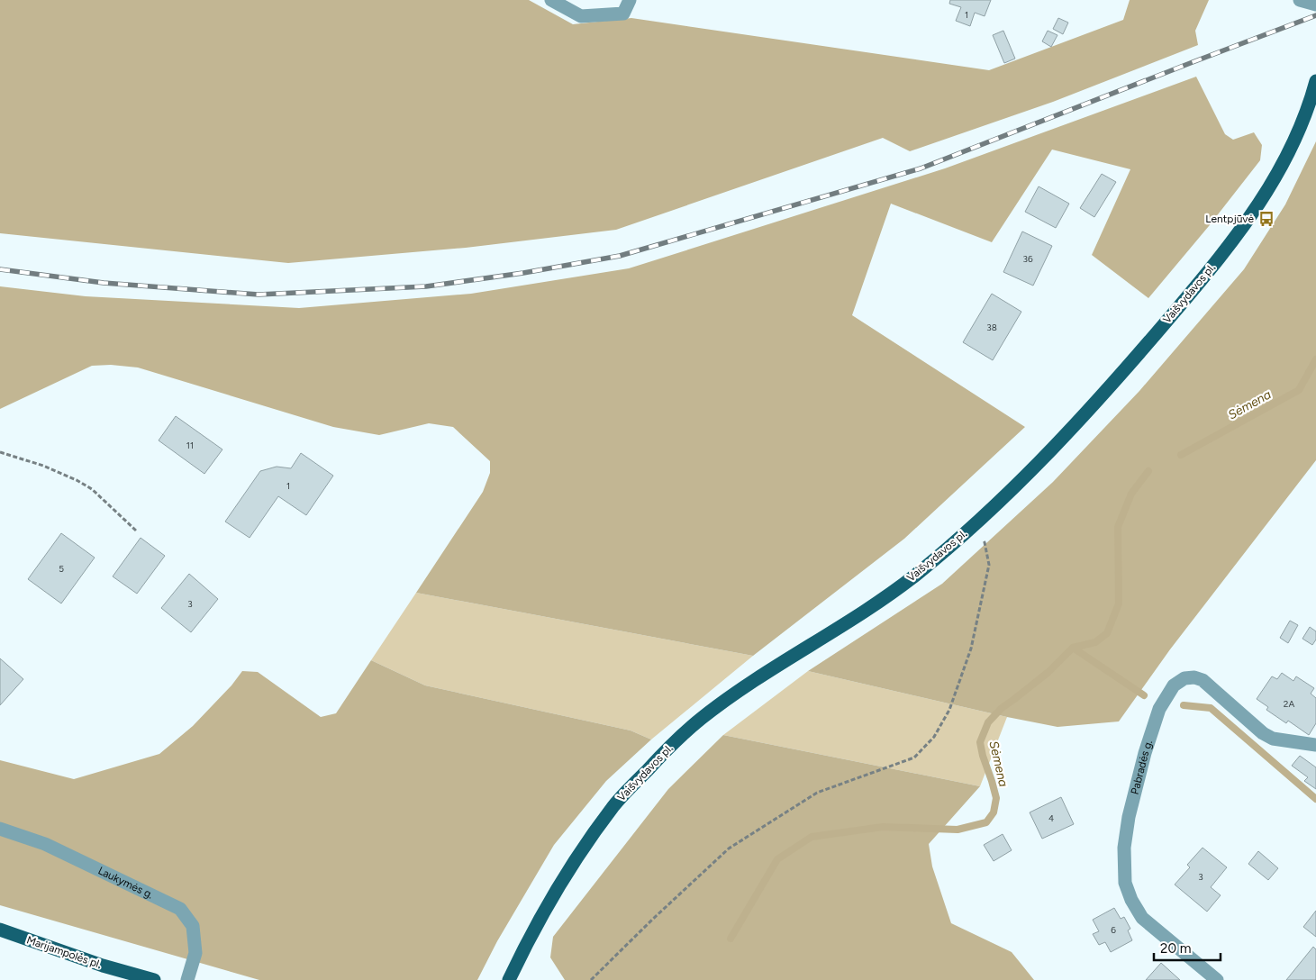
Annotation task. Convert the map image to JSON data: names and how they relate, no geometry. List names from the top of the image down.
{
  "streets": {
    "main road": ["Vaišvydavos pl.", "Marijampolės pl."],
    "street": ["Pabradės g.", "Laukymės g."]
  },
  "water": ["Sėmena"],
  "places": {
    "bus stop": ["Lentpjūvė"]
  },
  "house_numbers": [
    "1",
    "36",
    "38",
    "11",
    "1",
    "5",
    "3",
    "2A",
    "4",
    "3",
    "6"
  ],
  "scale_bar": "20 m"
}
